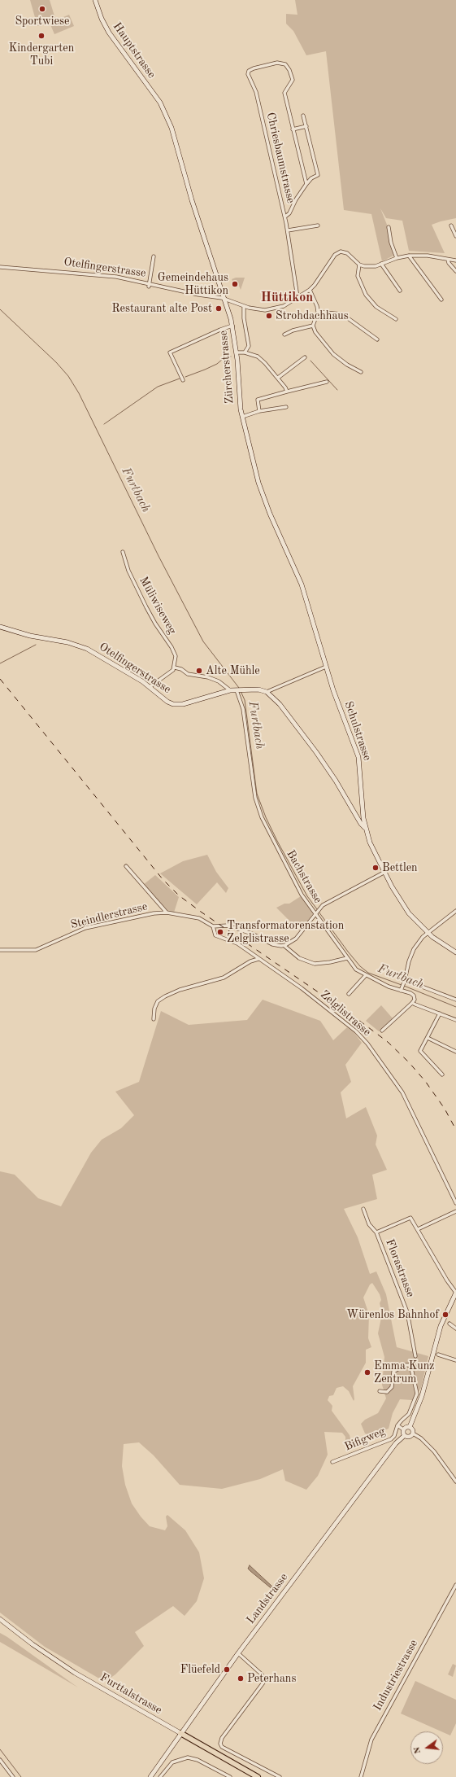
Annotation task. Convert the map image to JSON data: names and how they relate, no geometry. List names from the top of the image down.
{
  "streets": {
    "highway": ["Furttalstrasse"],
    "street": [
      "Hauptstrasse",
      "Chriesbaumstrasse",
      "Otelfingerstrasse",
      "Zürcherstrasse",
      "Müliwiseweg",
      "Schulstrasse",
      "Bachstrasse",
      "Steindlerstrasse",
      "Zelglistrasse",
      "Florastrasse",
      "Bifigweg",
      "Landstrasse",
      "Industriestrasse"
    ]
  },
  "crossings": [
    ["Hauptstrasse", "Zürcherstrasse"],
    ["Chriesbaumstrasse", "Otelfingerstrasse"],
    ["Otelfingerstrasse", "Zürcherstrasse"],
    ["Otelfingerstrasse", "Bachstrasse"],
    ["Zürcherstrasse", "Schulstrasse"],
    ["Steindlerstrasse", "Zelglistrasse"],
    ["Landstrasse", "Furttalstrasse"]
  ],
  "districts": ["Hüttikon"],
  "water": ["Furtbach"],
  "places": [
    "Sportwiese",
    "Kindergarten Tubi",
    "Gemeindehaus Hüttikon",
    "Restaurant alte Post",
    "Strohdachhaus",
    "Alte Mühle",
    "Bettlen",
    "Transformatorenstation Zelglistrasse",
    "Würenlos Bahnhof",
    "Emma Kunz Zentrum",
    "Flüefeld",
    "Peterhans"
  ],
  "north": "left"
}
